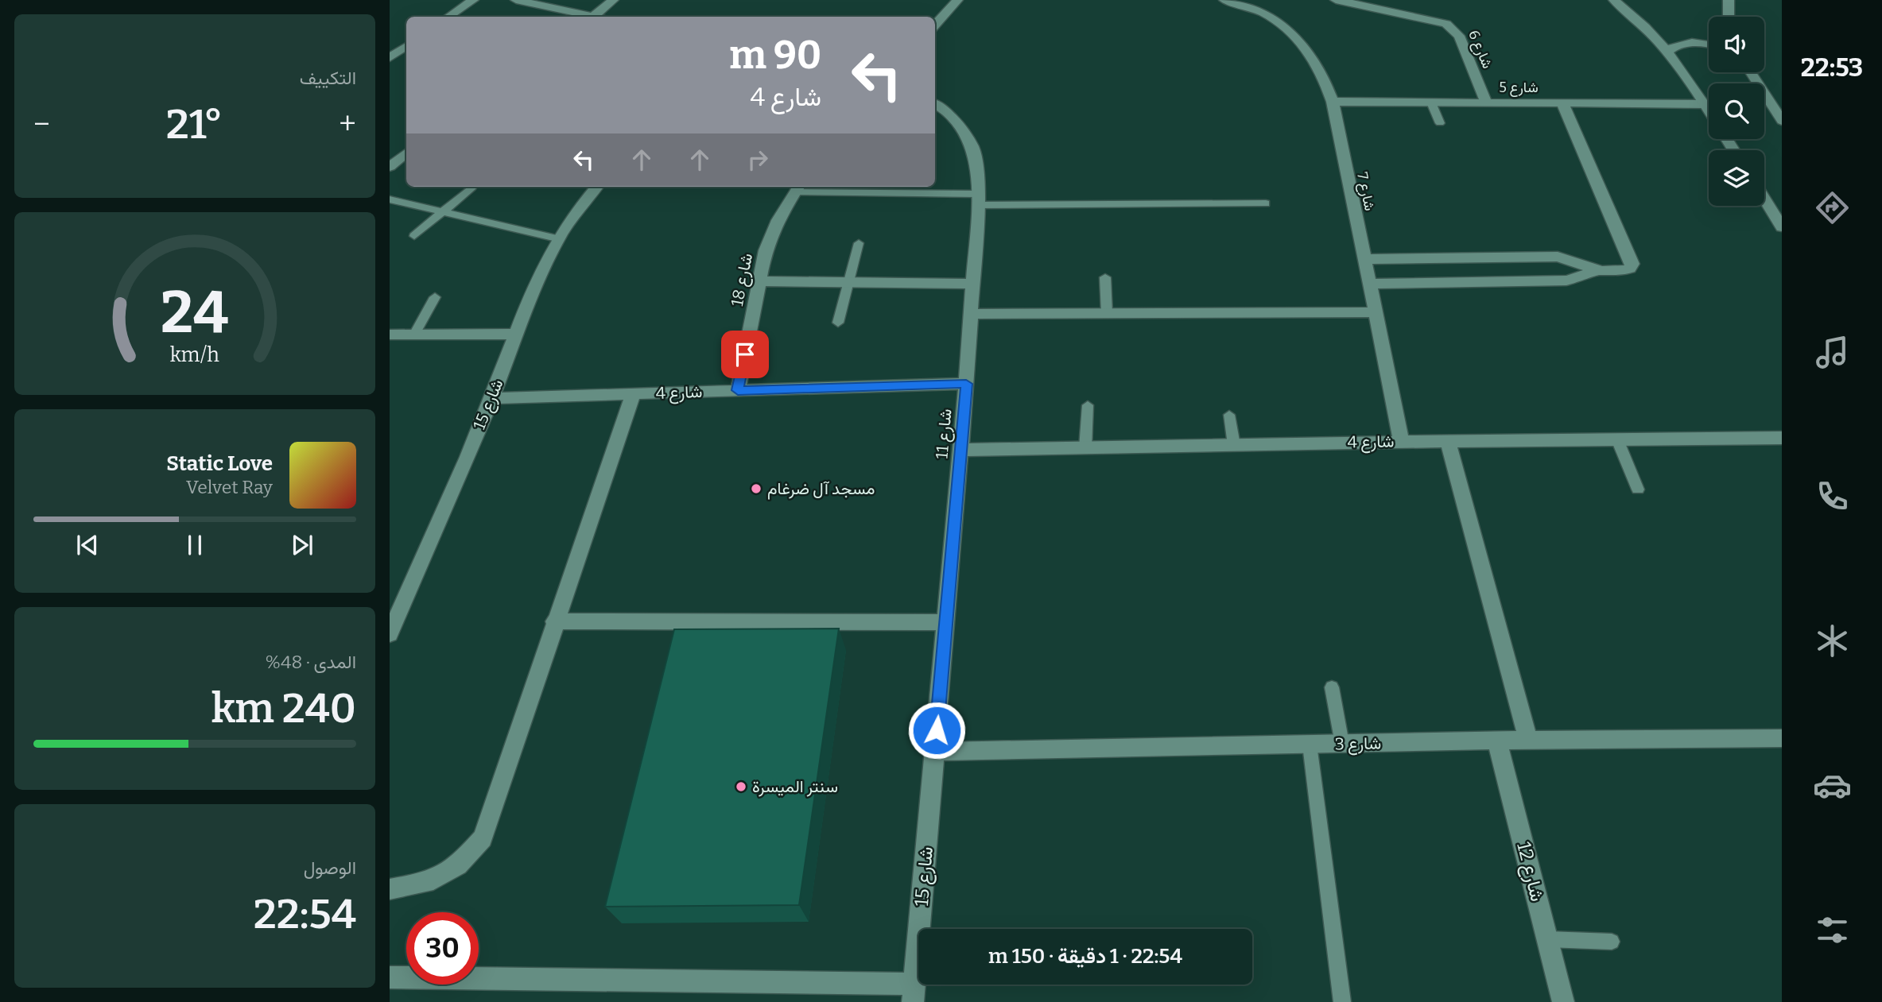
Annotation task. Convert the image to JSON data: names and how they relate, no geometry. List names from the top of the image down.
{
  "streets": {
    "street": [
      "شارع 6",
      "شارع 5",
      "شارع 7",
      "شارع 18",
      "شارع 4",
      "شارع 15",
      "شارع 11",
      "شارع 3",
      "شارع 12"
    ]
  },
  "crossings": [
    ["شارع 6", "شارع 5"],
    ["شارع 5", "شارع 7"],
    ["شارع 7", "شارع 4"],
    ["شارع 18", "شارع 4"],
    ["شارع 4", "شارع 15"],
    ["شارع 4", "شارع 11"],
    ["شارع 15", "شارع 11"],
    ["شارع 15", "شارع 3"],
    ["شارع 11", "شارع 3"],
    ["شارع 3", "شارع 12"]
  ],
  "places": ["مسجد آل ضرغام", "سنتر الميسرة"],
  "page": {
    "tabs": "22:53",
    "tile": [
      "التكييف",
      ["المدى · 48%", "240 km"],
      ["الوصول", "22:54"]
    ],
    "turn": ["90 m", "شارع 4"],
    "heat": ["−", "21°", "+"],
    "song": ["Static Love", "Velvet Ray"],
    "limit": "30",
    "trip": "22:54 · 1 دقيقة · 150 m",
    "gauge": ["24", "km/h"]
  }
}
